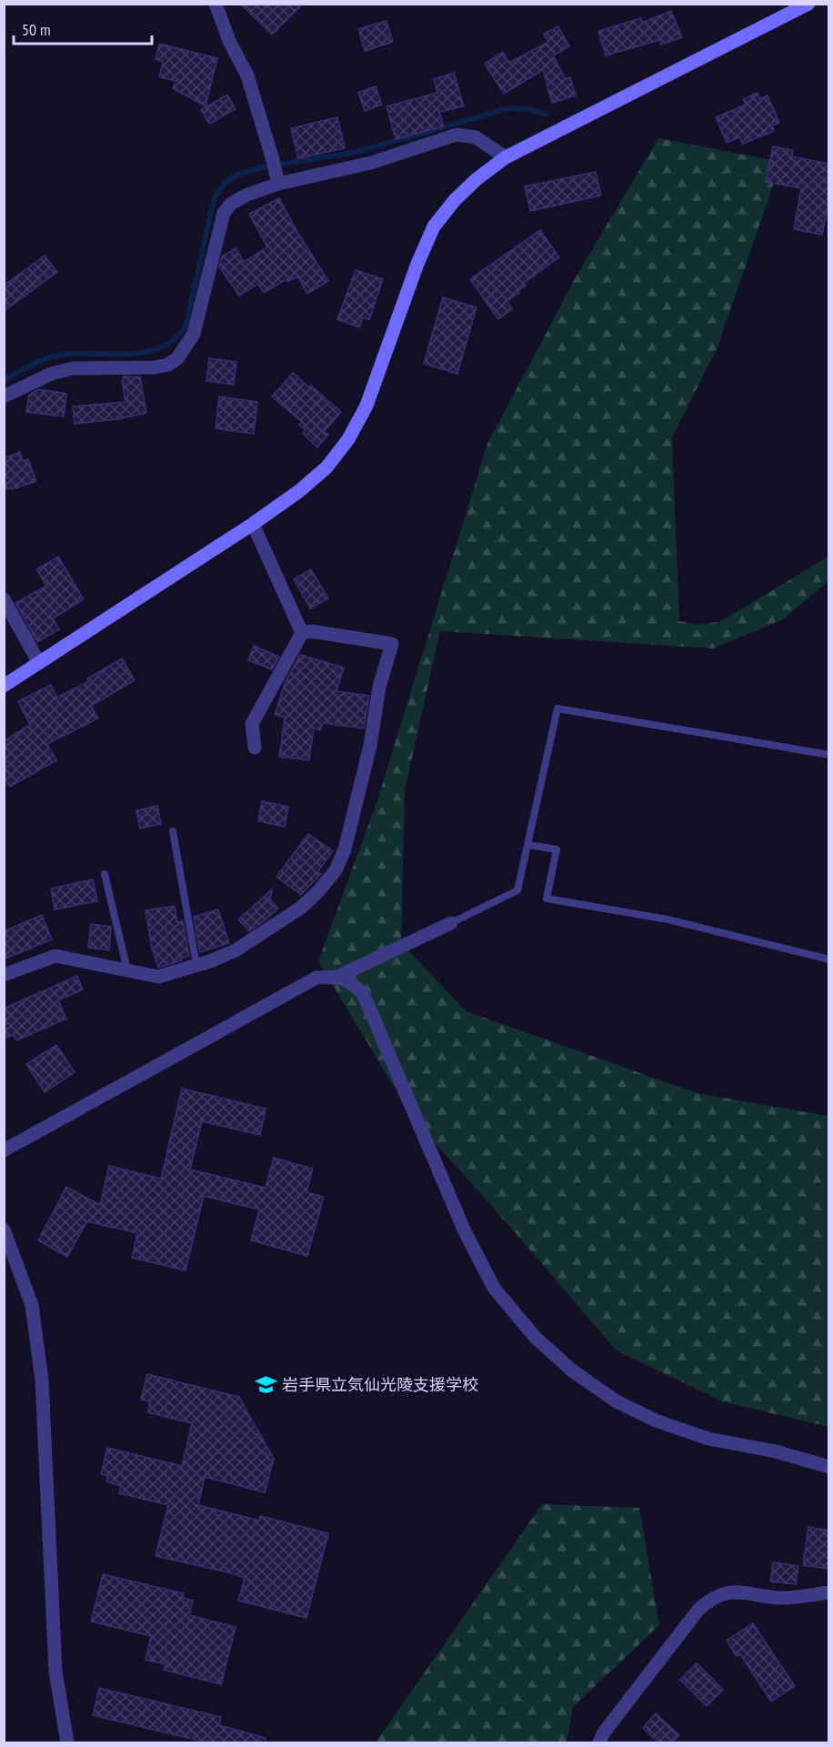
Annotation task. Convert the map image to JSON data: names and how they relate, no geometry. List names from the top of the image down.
{
  "places": {
    "school or university": ["岩手県立気仙光陵支援学校"]
  },
  "scale_bar": "50 m"
}
